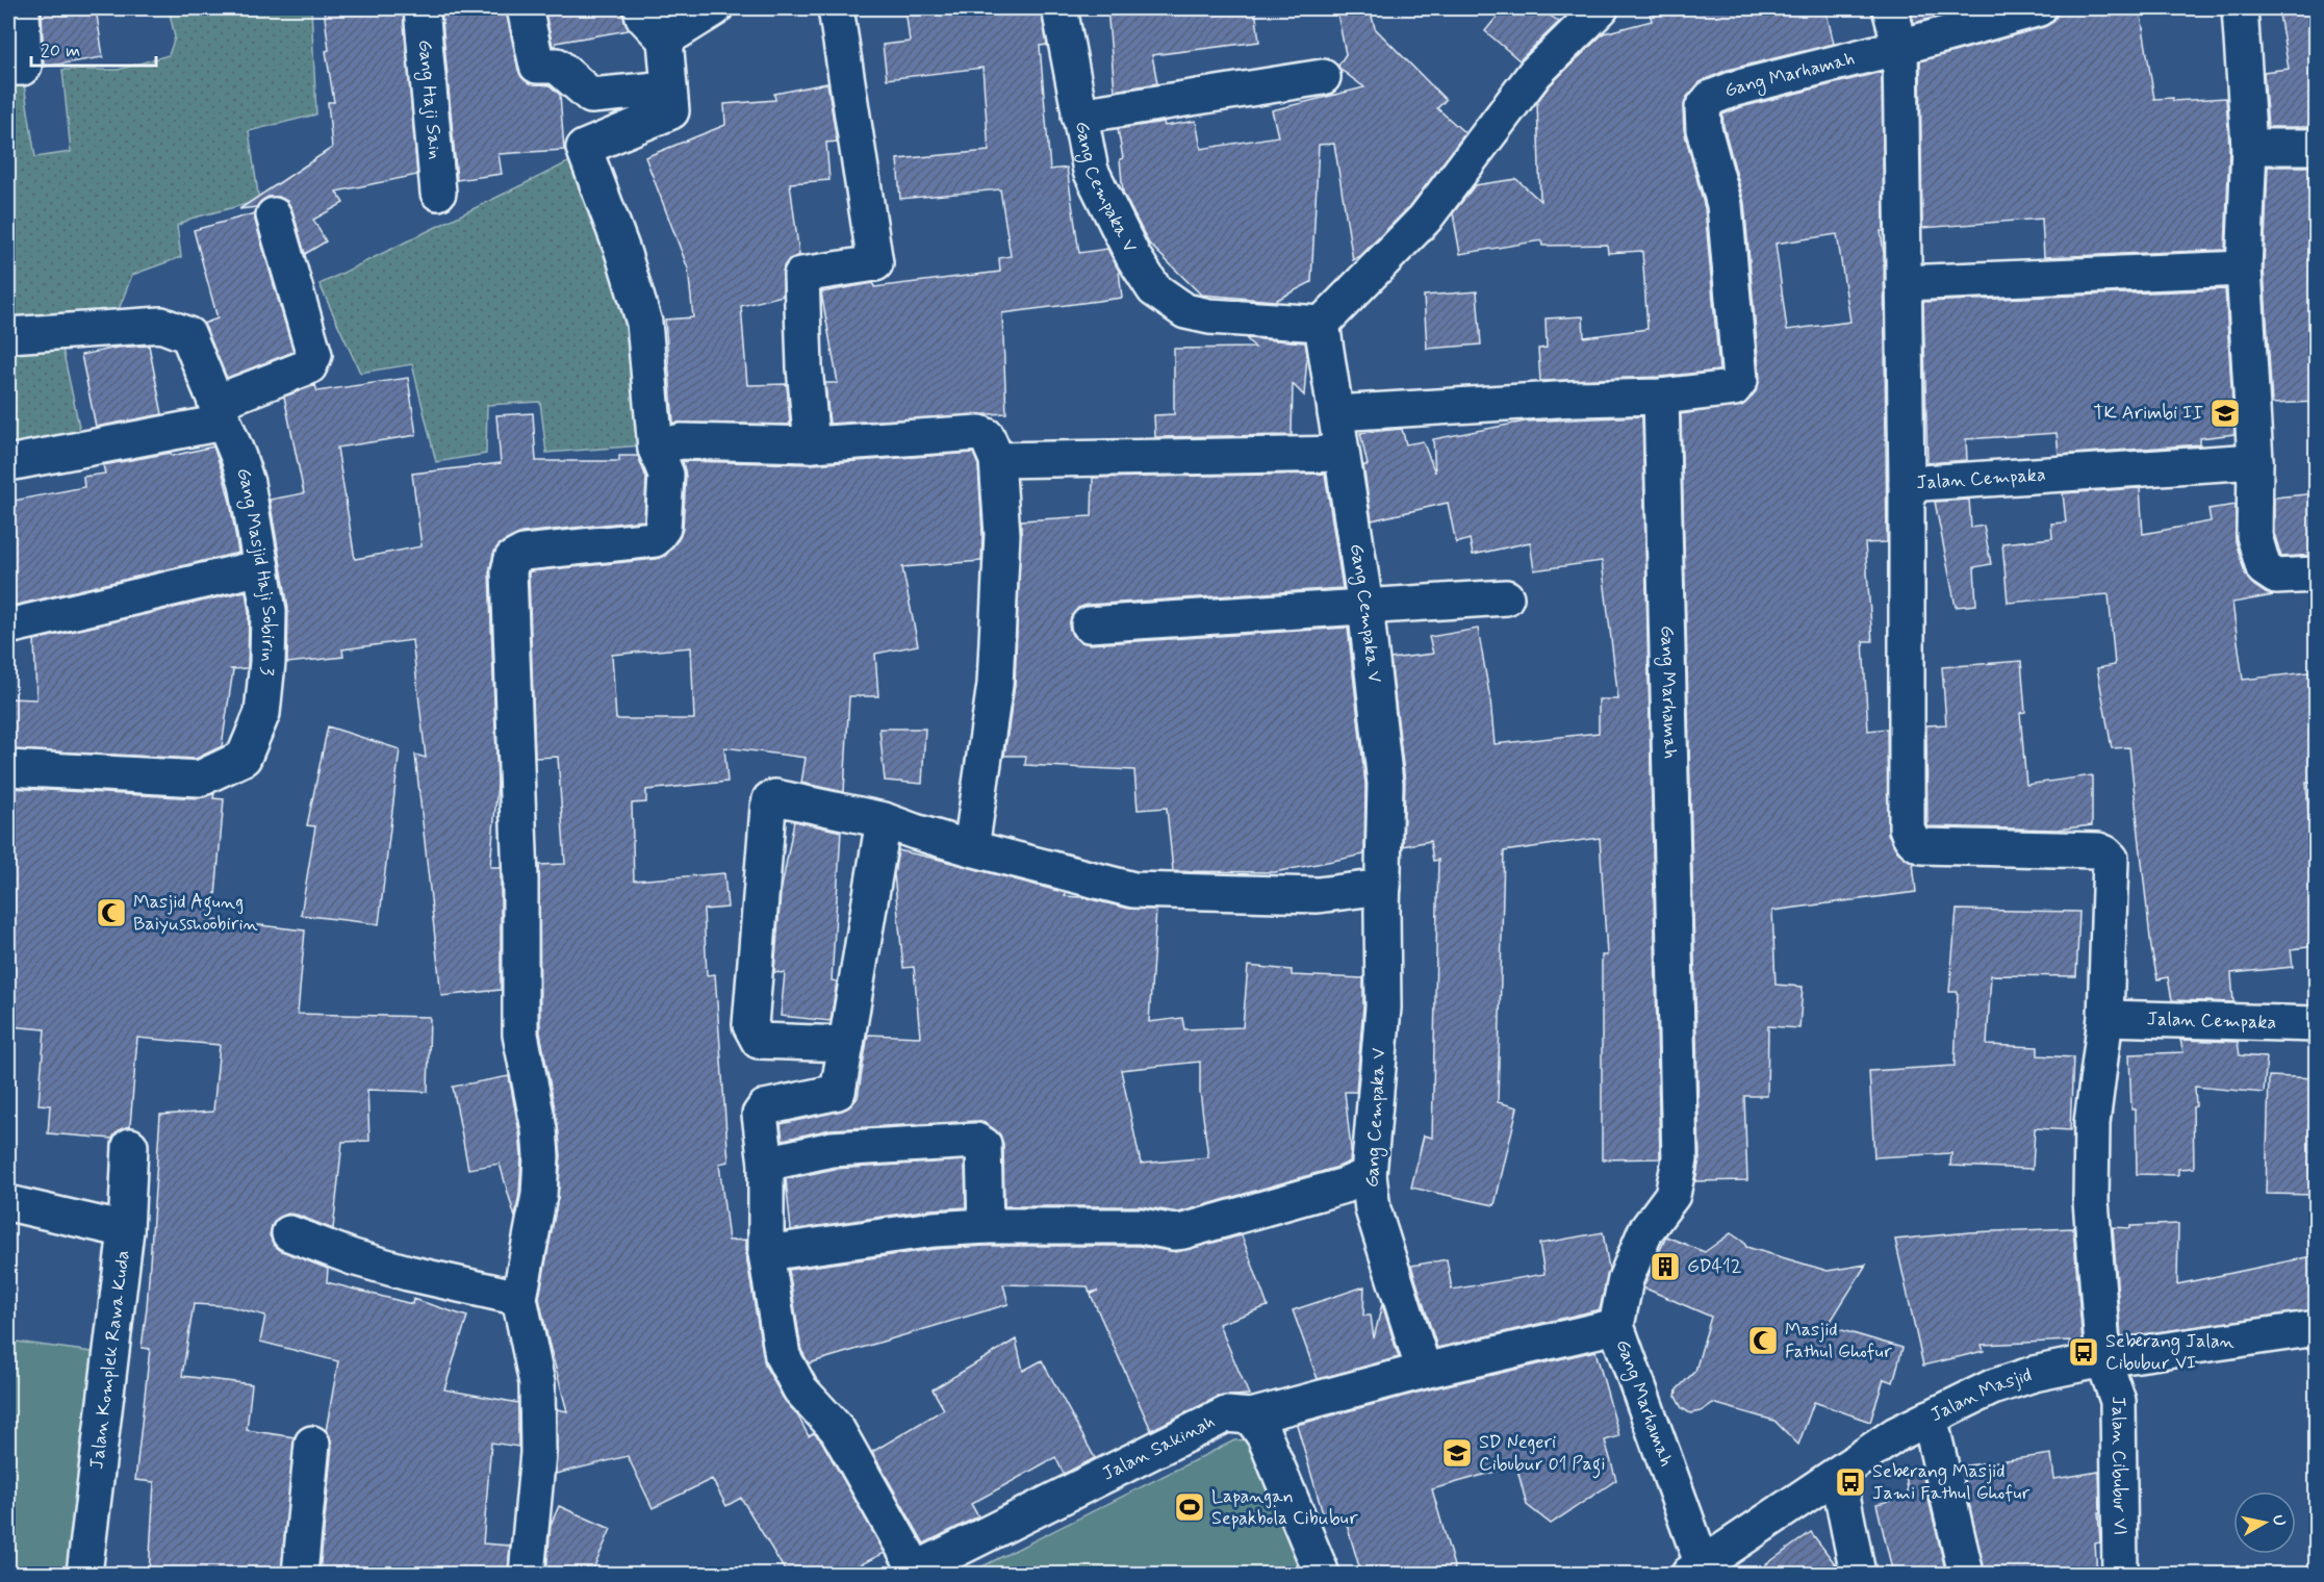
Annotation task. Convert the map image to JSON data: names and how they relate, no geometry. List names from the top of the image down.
{
  "streets": {
    "street": [
      "Gang Marhamah",
      "Gang Haji Sain",
      "Gang Cempaka V",
      "Jalan Cempaka",
      "Gang Masjid Haji Sobirin 3",
      "Jalan Komplek Rawa Kuda",
      "Jalan Masjid",
      "Jalan Sakinah",
      "Jalan Cibubur VI"
    ]
  },
  "crossings": [
    ["Gang Marhamah", "Jalan Cempaka"],
    ["Gang Marhamah", "Jalan Masjid"],
    ["Gang Marhamah", "Jalan Sakinah"],
    ["Gang Cempaka V", "Jalan Sakinah"],
    ["Jalan Cempaka", "Jalan Cibubur VI"],
    ["Jalan Masjid", "Jalan Cibubur VI"]
  ],
  "places": {
    "school or university": ["TK Arimbi II", "SD Negeri Cibubur 01 Pagi"],
    "mosque": ["Masjid Agung Baiyusshoobirin", "Masjid Fathul Ghofur"],
    "building": ["GD412"],
    "bus stop": ["Seberang Jalan Cibubur VI", "Seberang Masjid Jami Fathul Ghofur"],
    "sports": ["Lapangan Sepakbola Cibubur"]
  },
  "scale_bar": "20 m",
  "north": "right"
}
